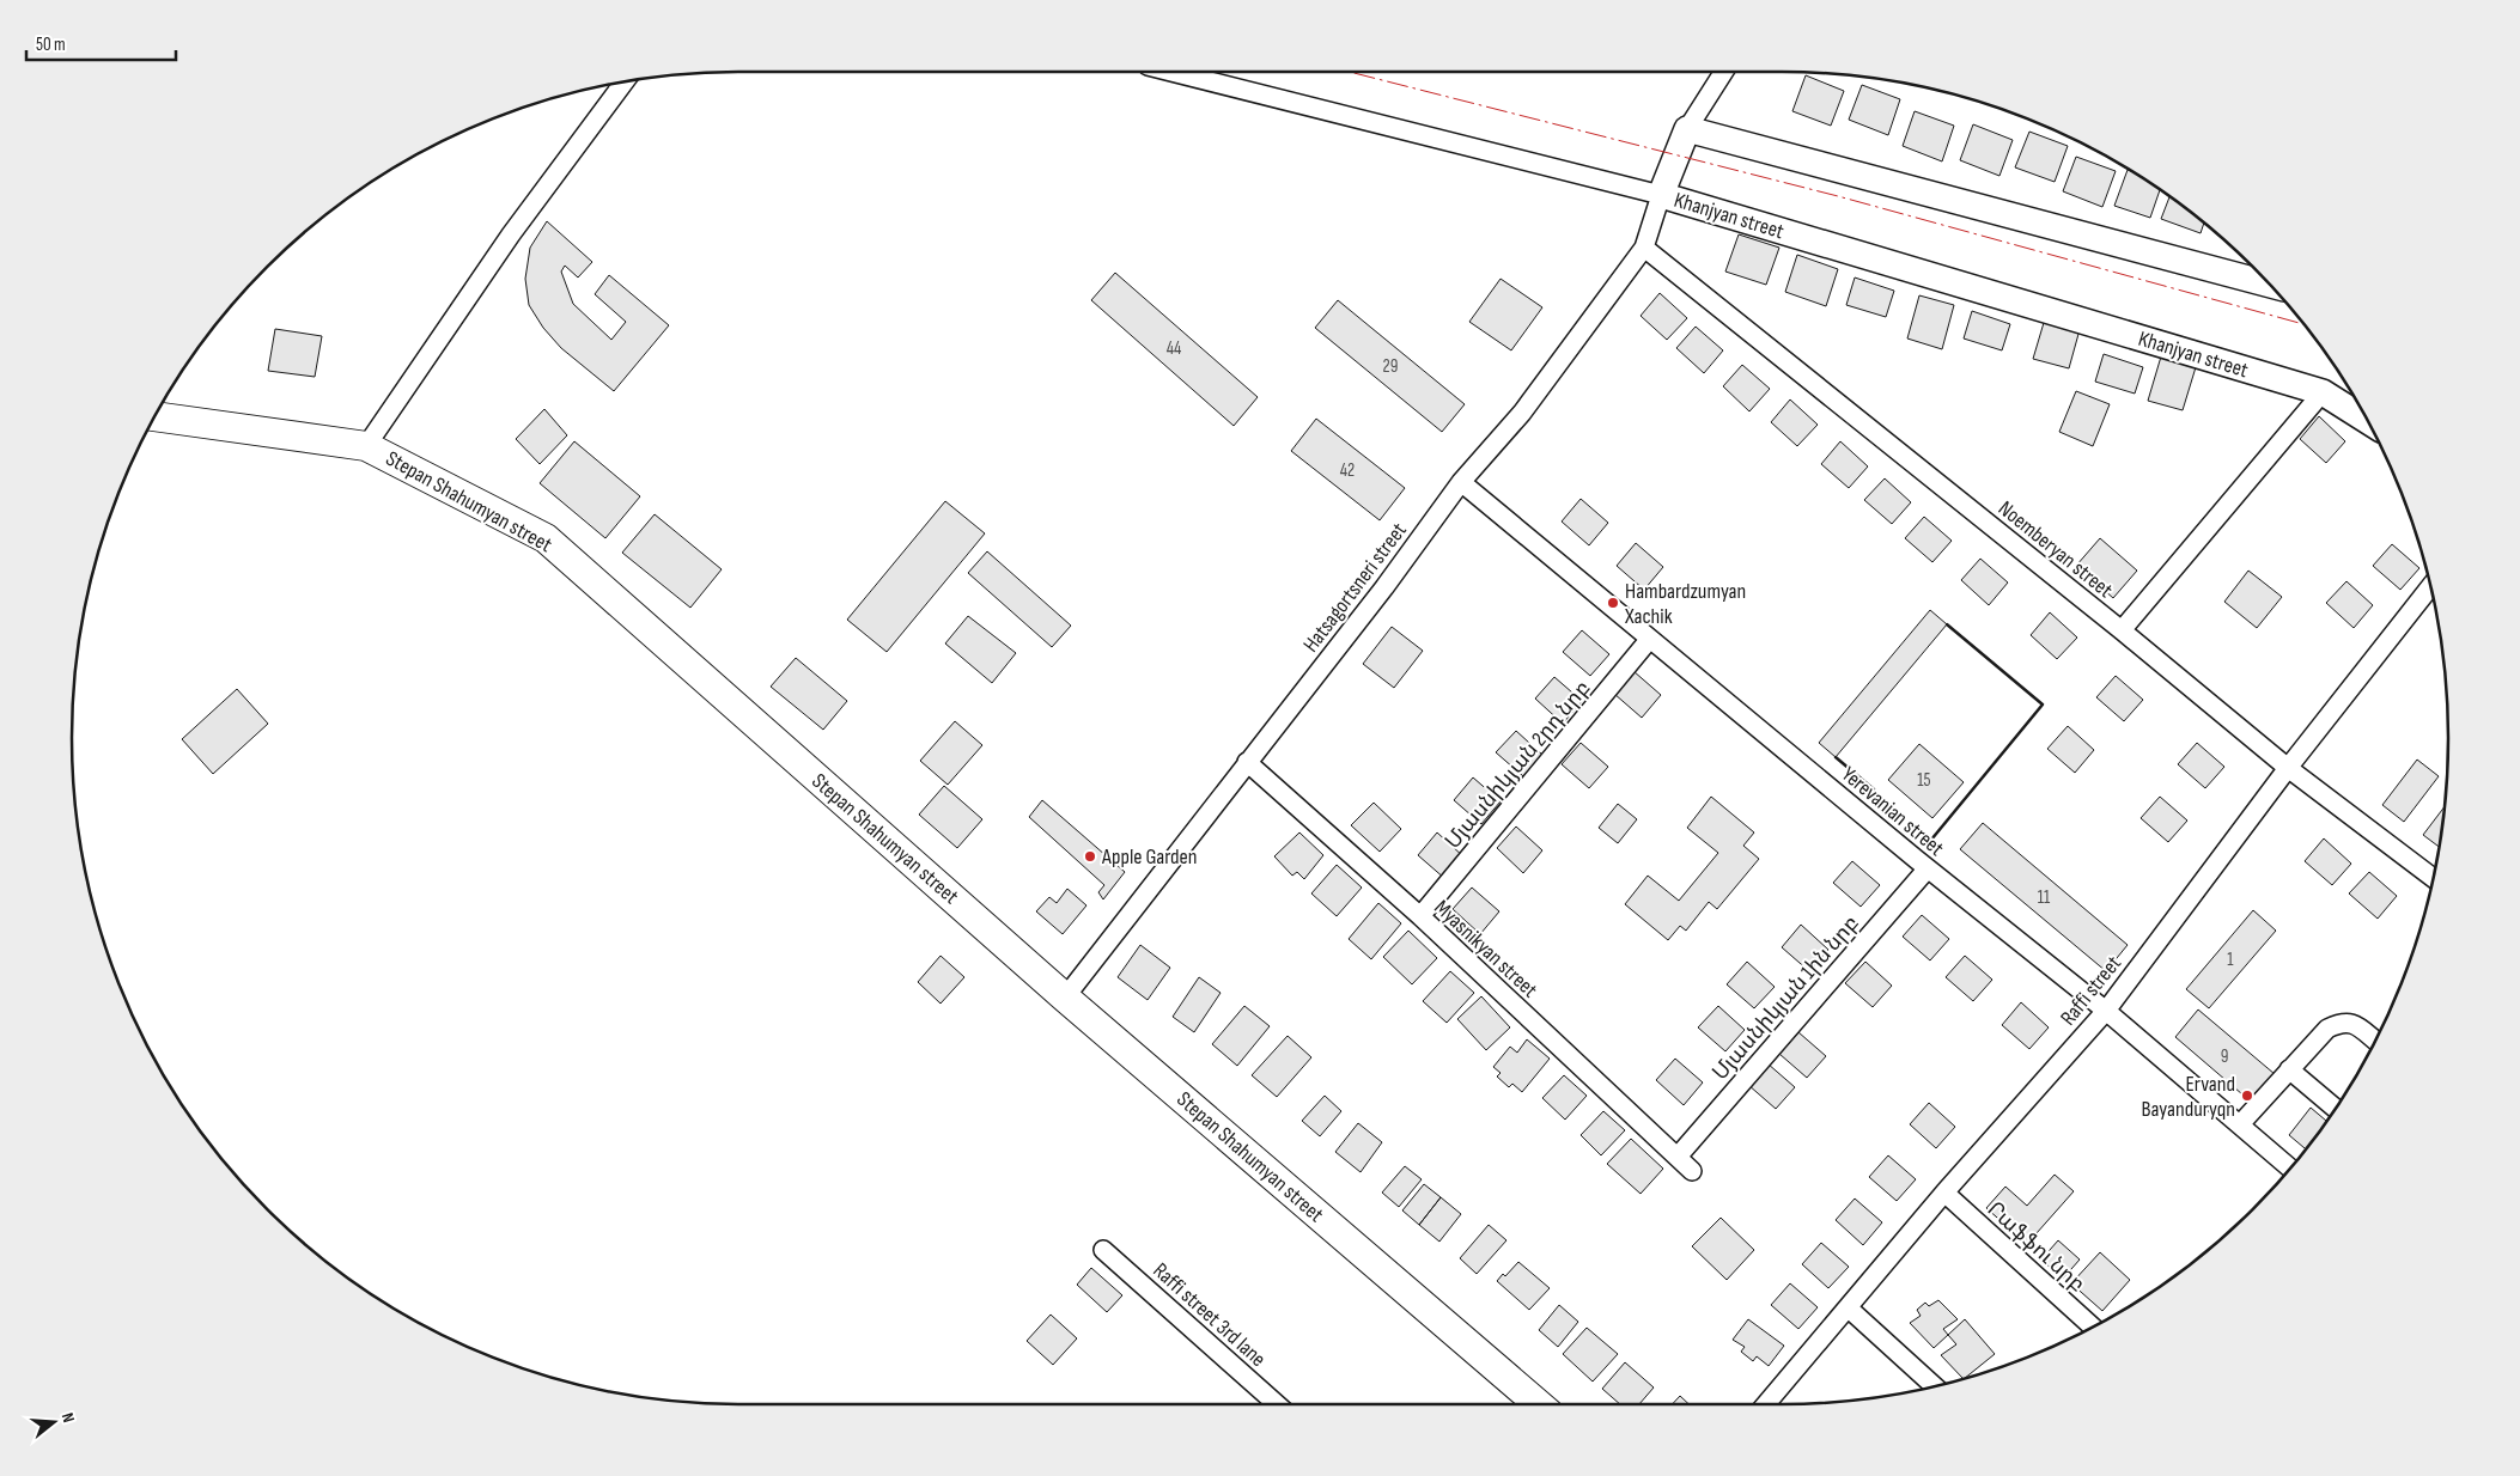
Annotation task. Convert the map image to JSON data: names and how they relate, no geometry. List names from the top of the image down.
{
  "streets": {
    "main road": ["Stepan Shahumyan street"],
    "street": [
      "Khanjyan street",
      "Noemberyan street",
      "Hatsagortsneri street",
      "Մյասնիկյան 2րդ նրբ",
      "Yerevanian street",
      "Myasnikyan street",
      "Raffi street",
      "Մյասնիկյան 1ին նրբ",
      "Րաֆֆու նրբ",
      "Raffi street 3rd lane"
    ]
  },
  "crossings": [
    ["Khanjyan street", "Hatsagortsneri street"],
    ["Stepan Shahumyan street", "Hatsagortsneri street"],
    ["Noemberyan street", "Hatsagortsneri street"],
    ["Noemberyan street", "Raffi street"],
    ["Hatsagortsneri street", "Yerevanian street"],
    ["Hatsagortsneri street", "Myasnikyan street"],
    ["Մյասնիկյան 2րդ նրբ", "Yerevanian street"],
    ["Մյասնիկյան 2րդ նրբ", "Myasnikyan street"],
    ["Yerevanian street", "Raffi street"],
    ["Yerevanian street", "Մյասնիկյան 1ին նրբ"],
    ["Myasnikyan street", "Մյասնիկյան 1ին նրբ"],
    ["Raffi street", "Րաֆֆու նրբ"]
  ],
  "places": ["Hambardzumyan Xachik", "Apple Garden", "Ervand Bayanduryqn"],
  "house_numbers": [
    "44",
    "29",
    "42",
    "15",
    "11",
    "1",
    "9"
  ],
  "scale_bar": "50 m",
  "north": "right"
}
